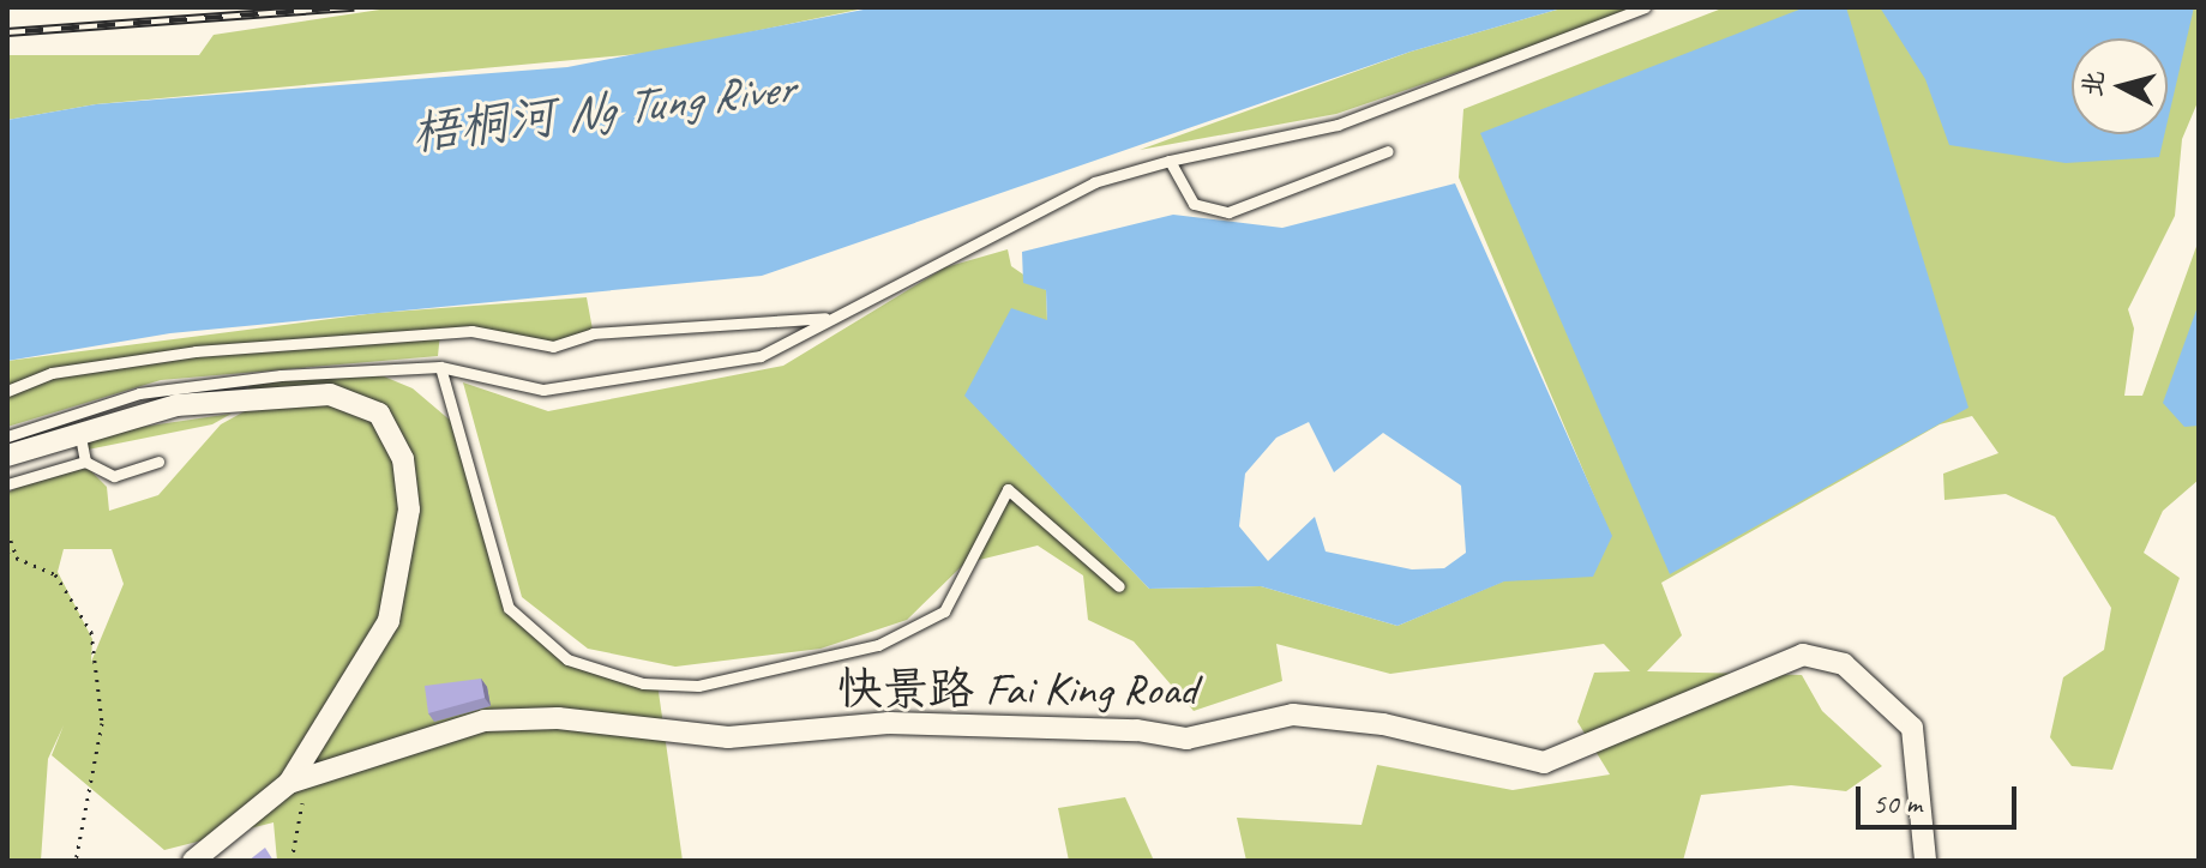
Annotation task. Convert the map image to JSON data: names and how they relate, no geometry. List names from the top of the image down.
{
  "streets": {
    "street": ["快景路 Fai King Road"]
  },
  "water": ["梧桐河 Ng Tung River"],
  "scale_bar": "50 m",
  "north": "left"
}
